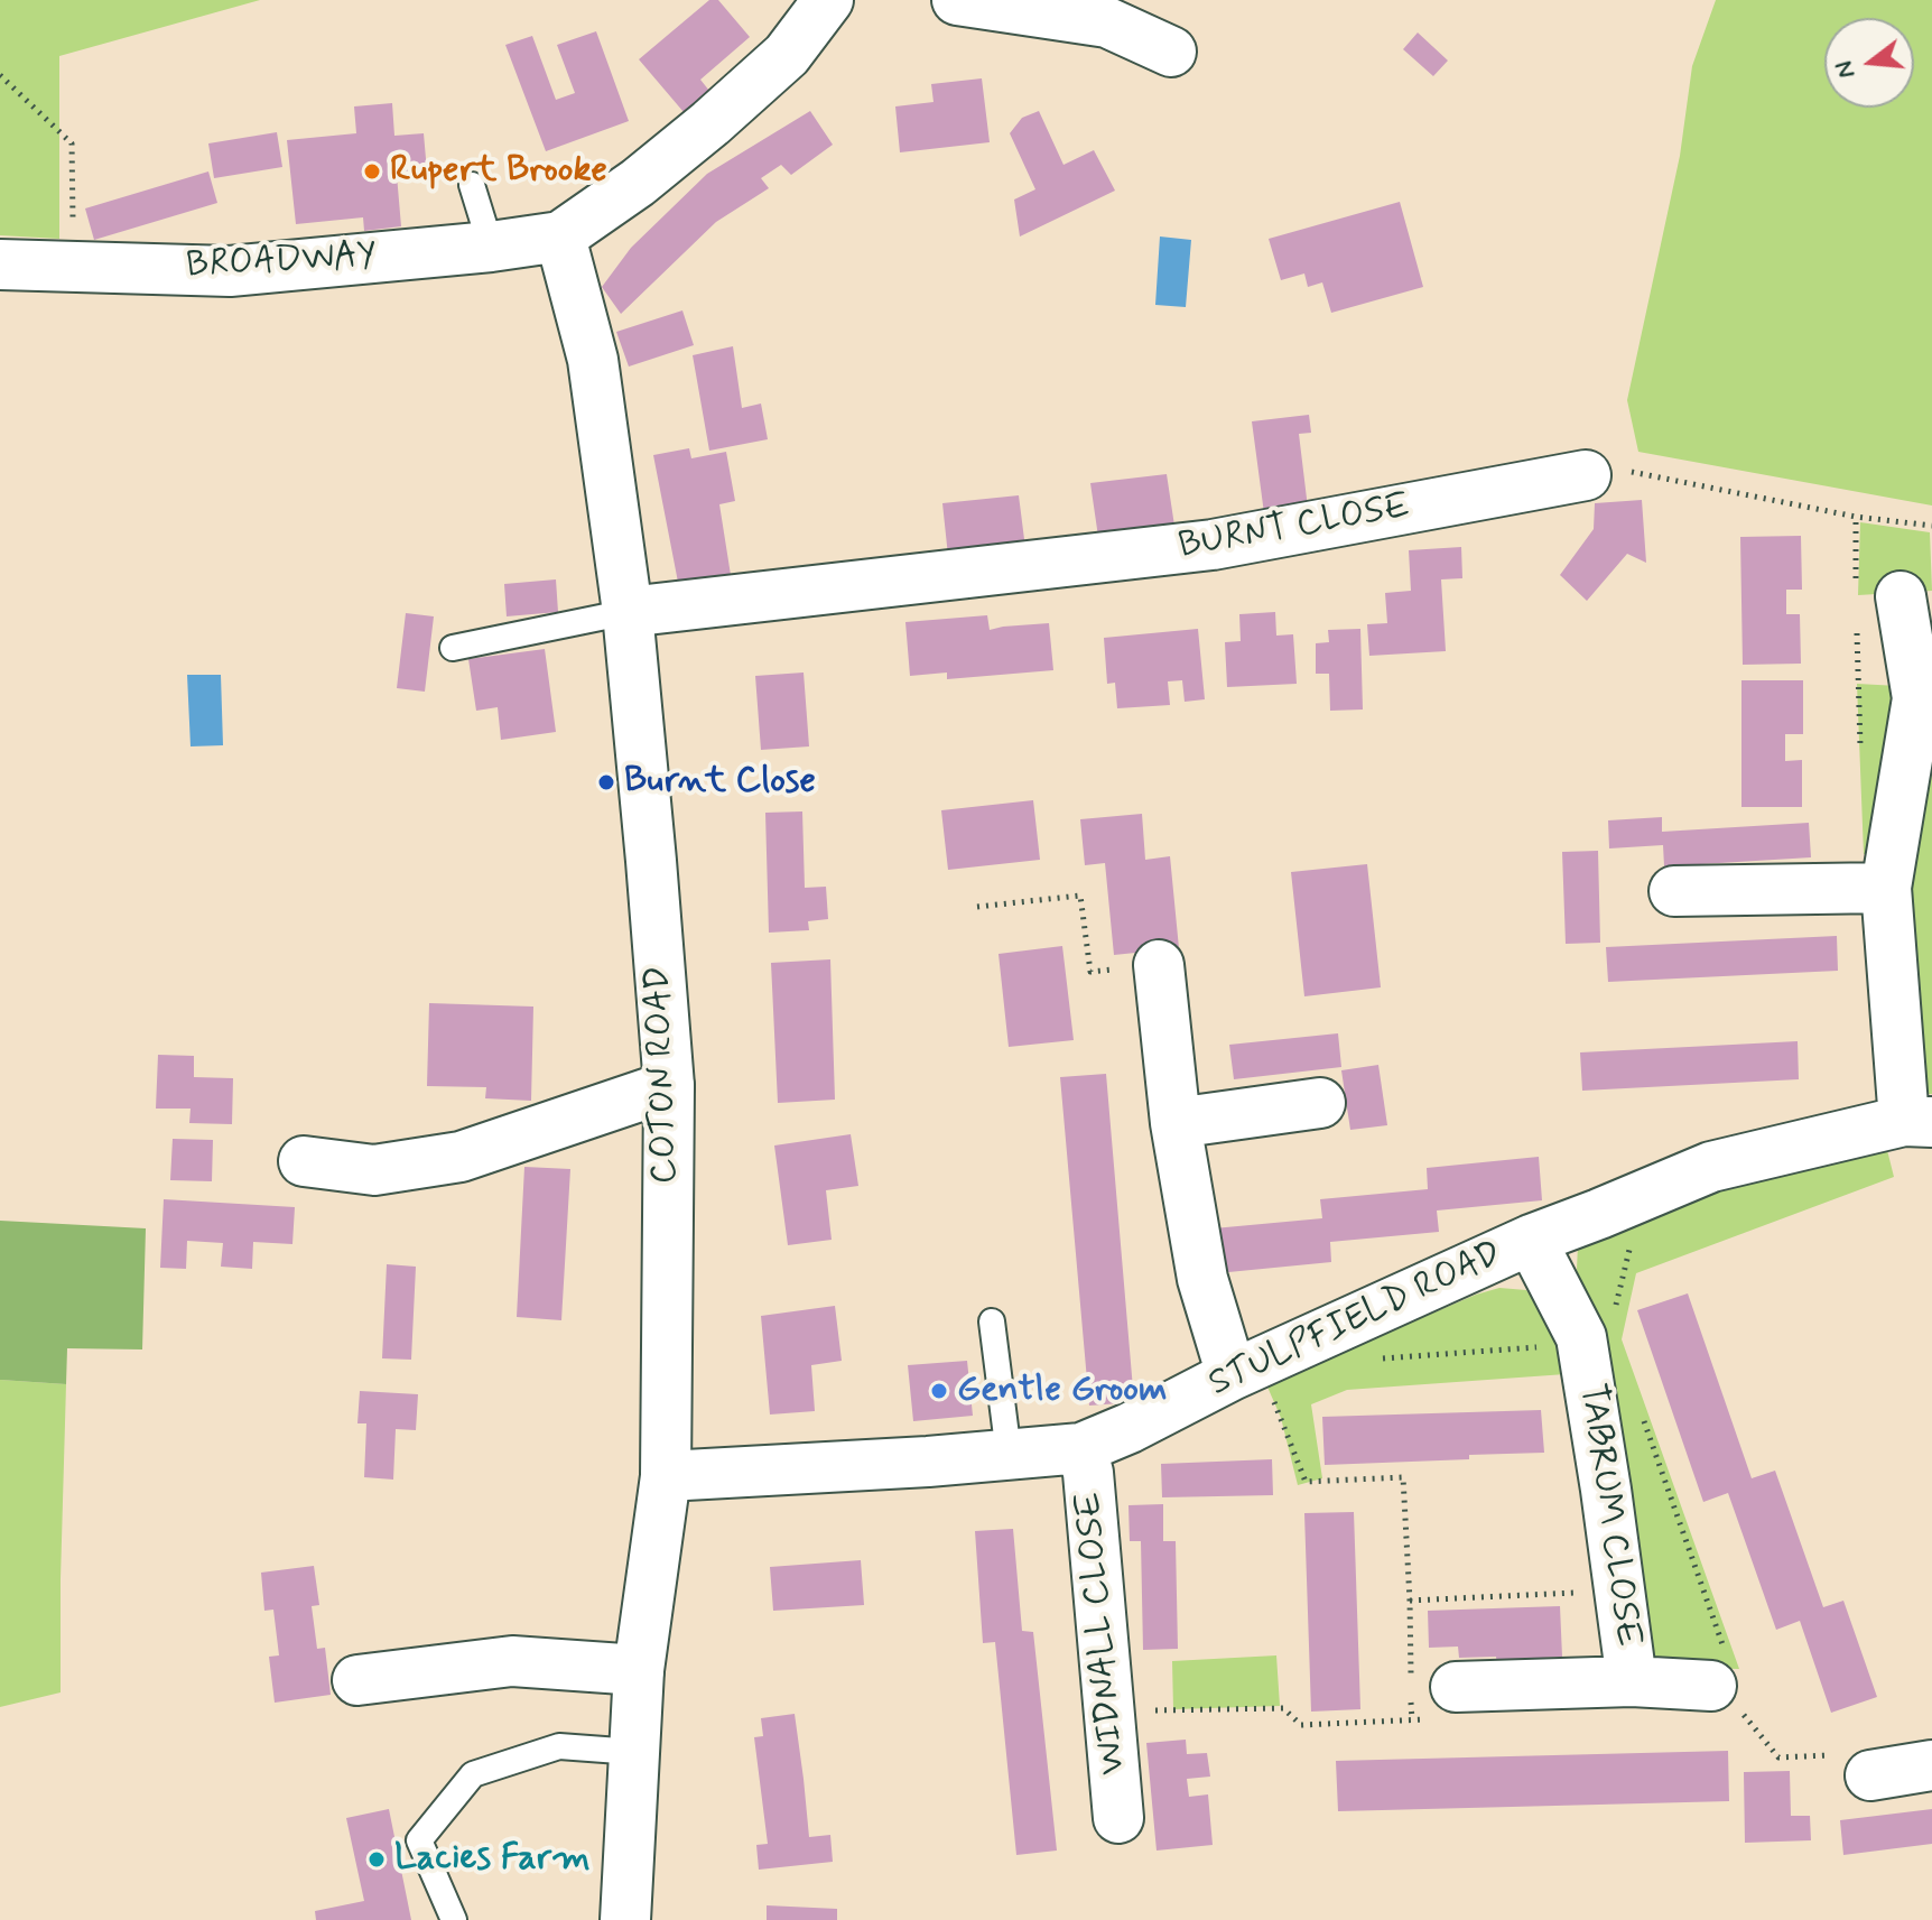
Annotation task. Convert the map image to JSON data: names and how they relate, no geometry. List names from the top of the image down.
{
  "streets": {
    "street": [
      "BROADWAY",
      "BURNT CLOSE",
      "COTON ROAD",
      "STULPFIELD ROAD",
      "TABRUM CLOSE",
      "WIDNALL CLOSE"
    ]
  },
  "crossings": [
    ["BROADWAY", "COTON ROAD"],
    ["BURNT CLOSE", "COTON ROAD"],
    ["COTON ROAD", "STULPFIELD ROAD"],
    ["STULPFIELD ROAD", "TABRUM CLOSE"],
    ["STULPFIELD ROAD", "WIDNALL CLOSE"]
  ],
  "places": [
    "Rupert Brooke",
    "Burnt Close",
    "Gentle Groom",
    "Lacies Farm"
  ],
  "north": "left"
}
